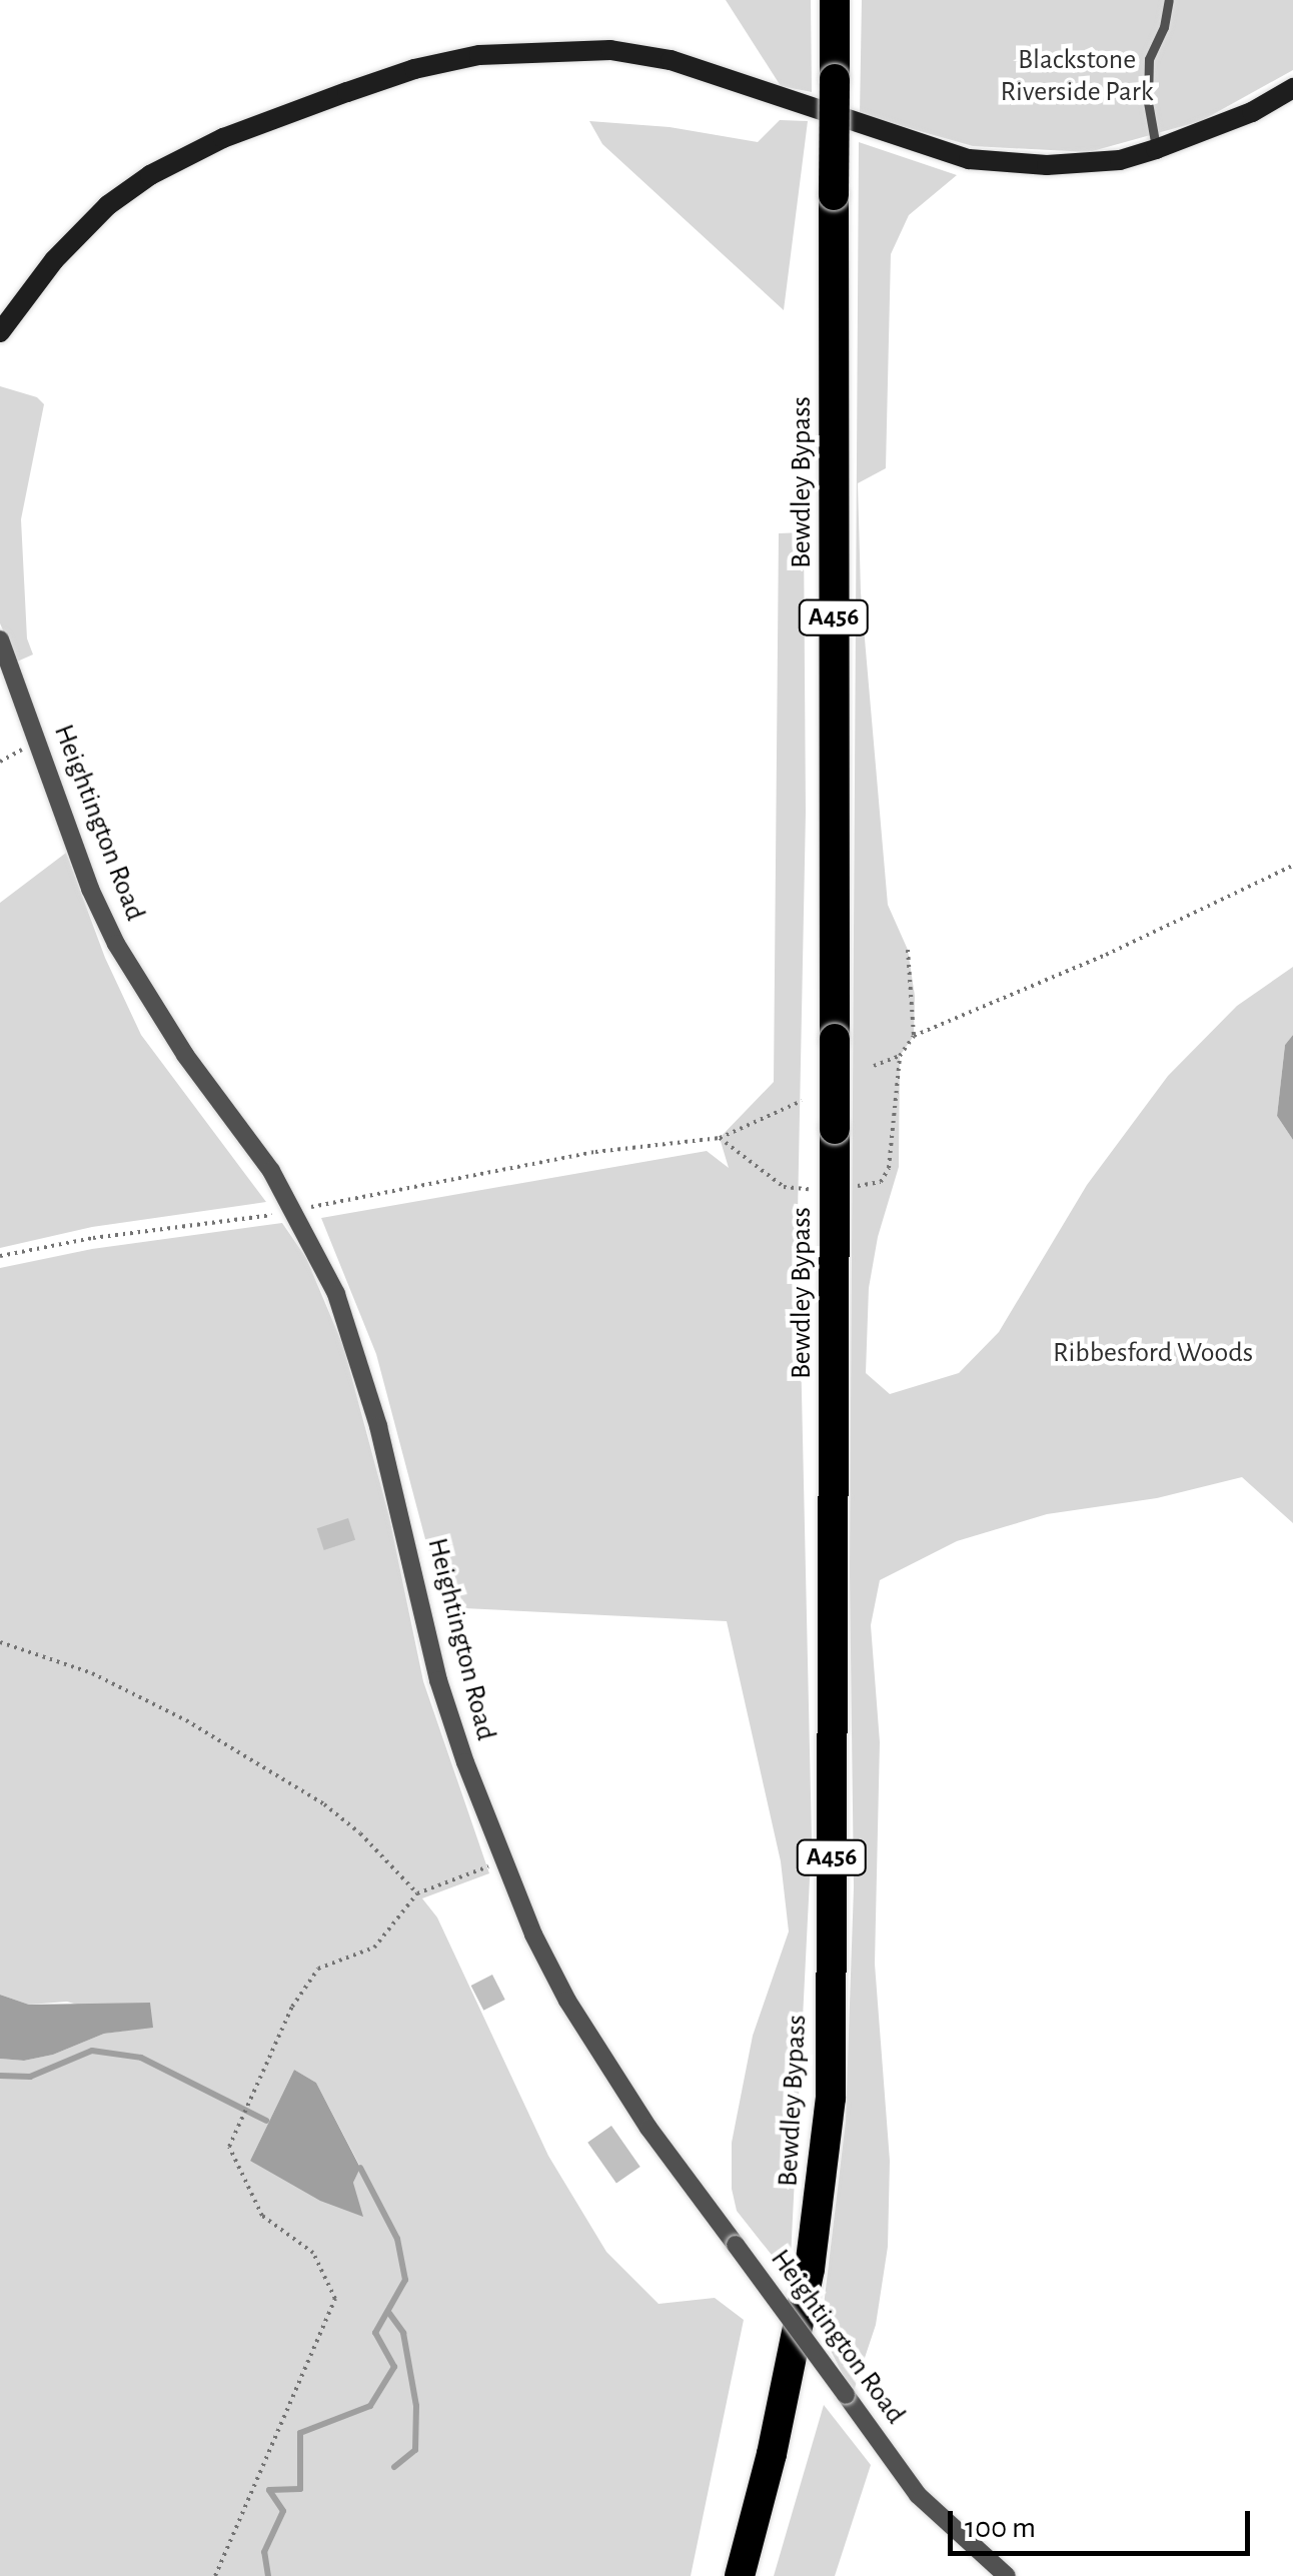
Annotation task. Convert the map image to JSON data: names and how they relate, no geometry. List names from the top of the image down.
{
  "streets": {
    "highway": ["Bewdley Bypass", "A456"],
    "street": ["Heightington Road"]
  },
  "parks": ["Blackstone Riverside Park", "Ribbesford Woods"],
  "scale_bar": "100 m"
}
